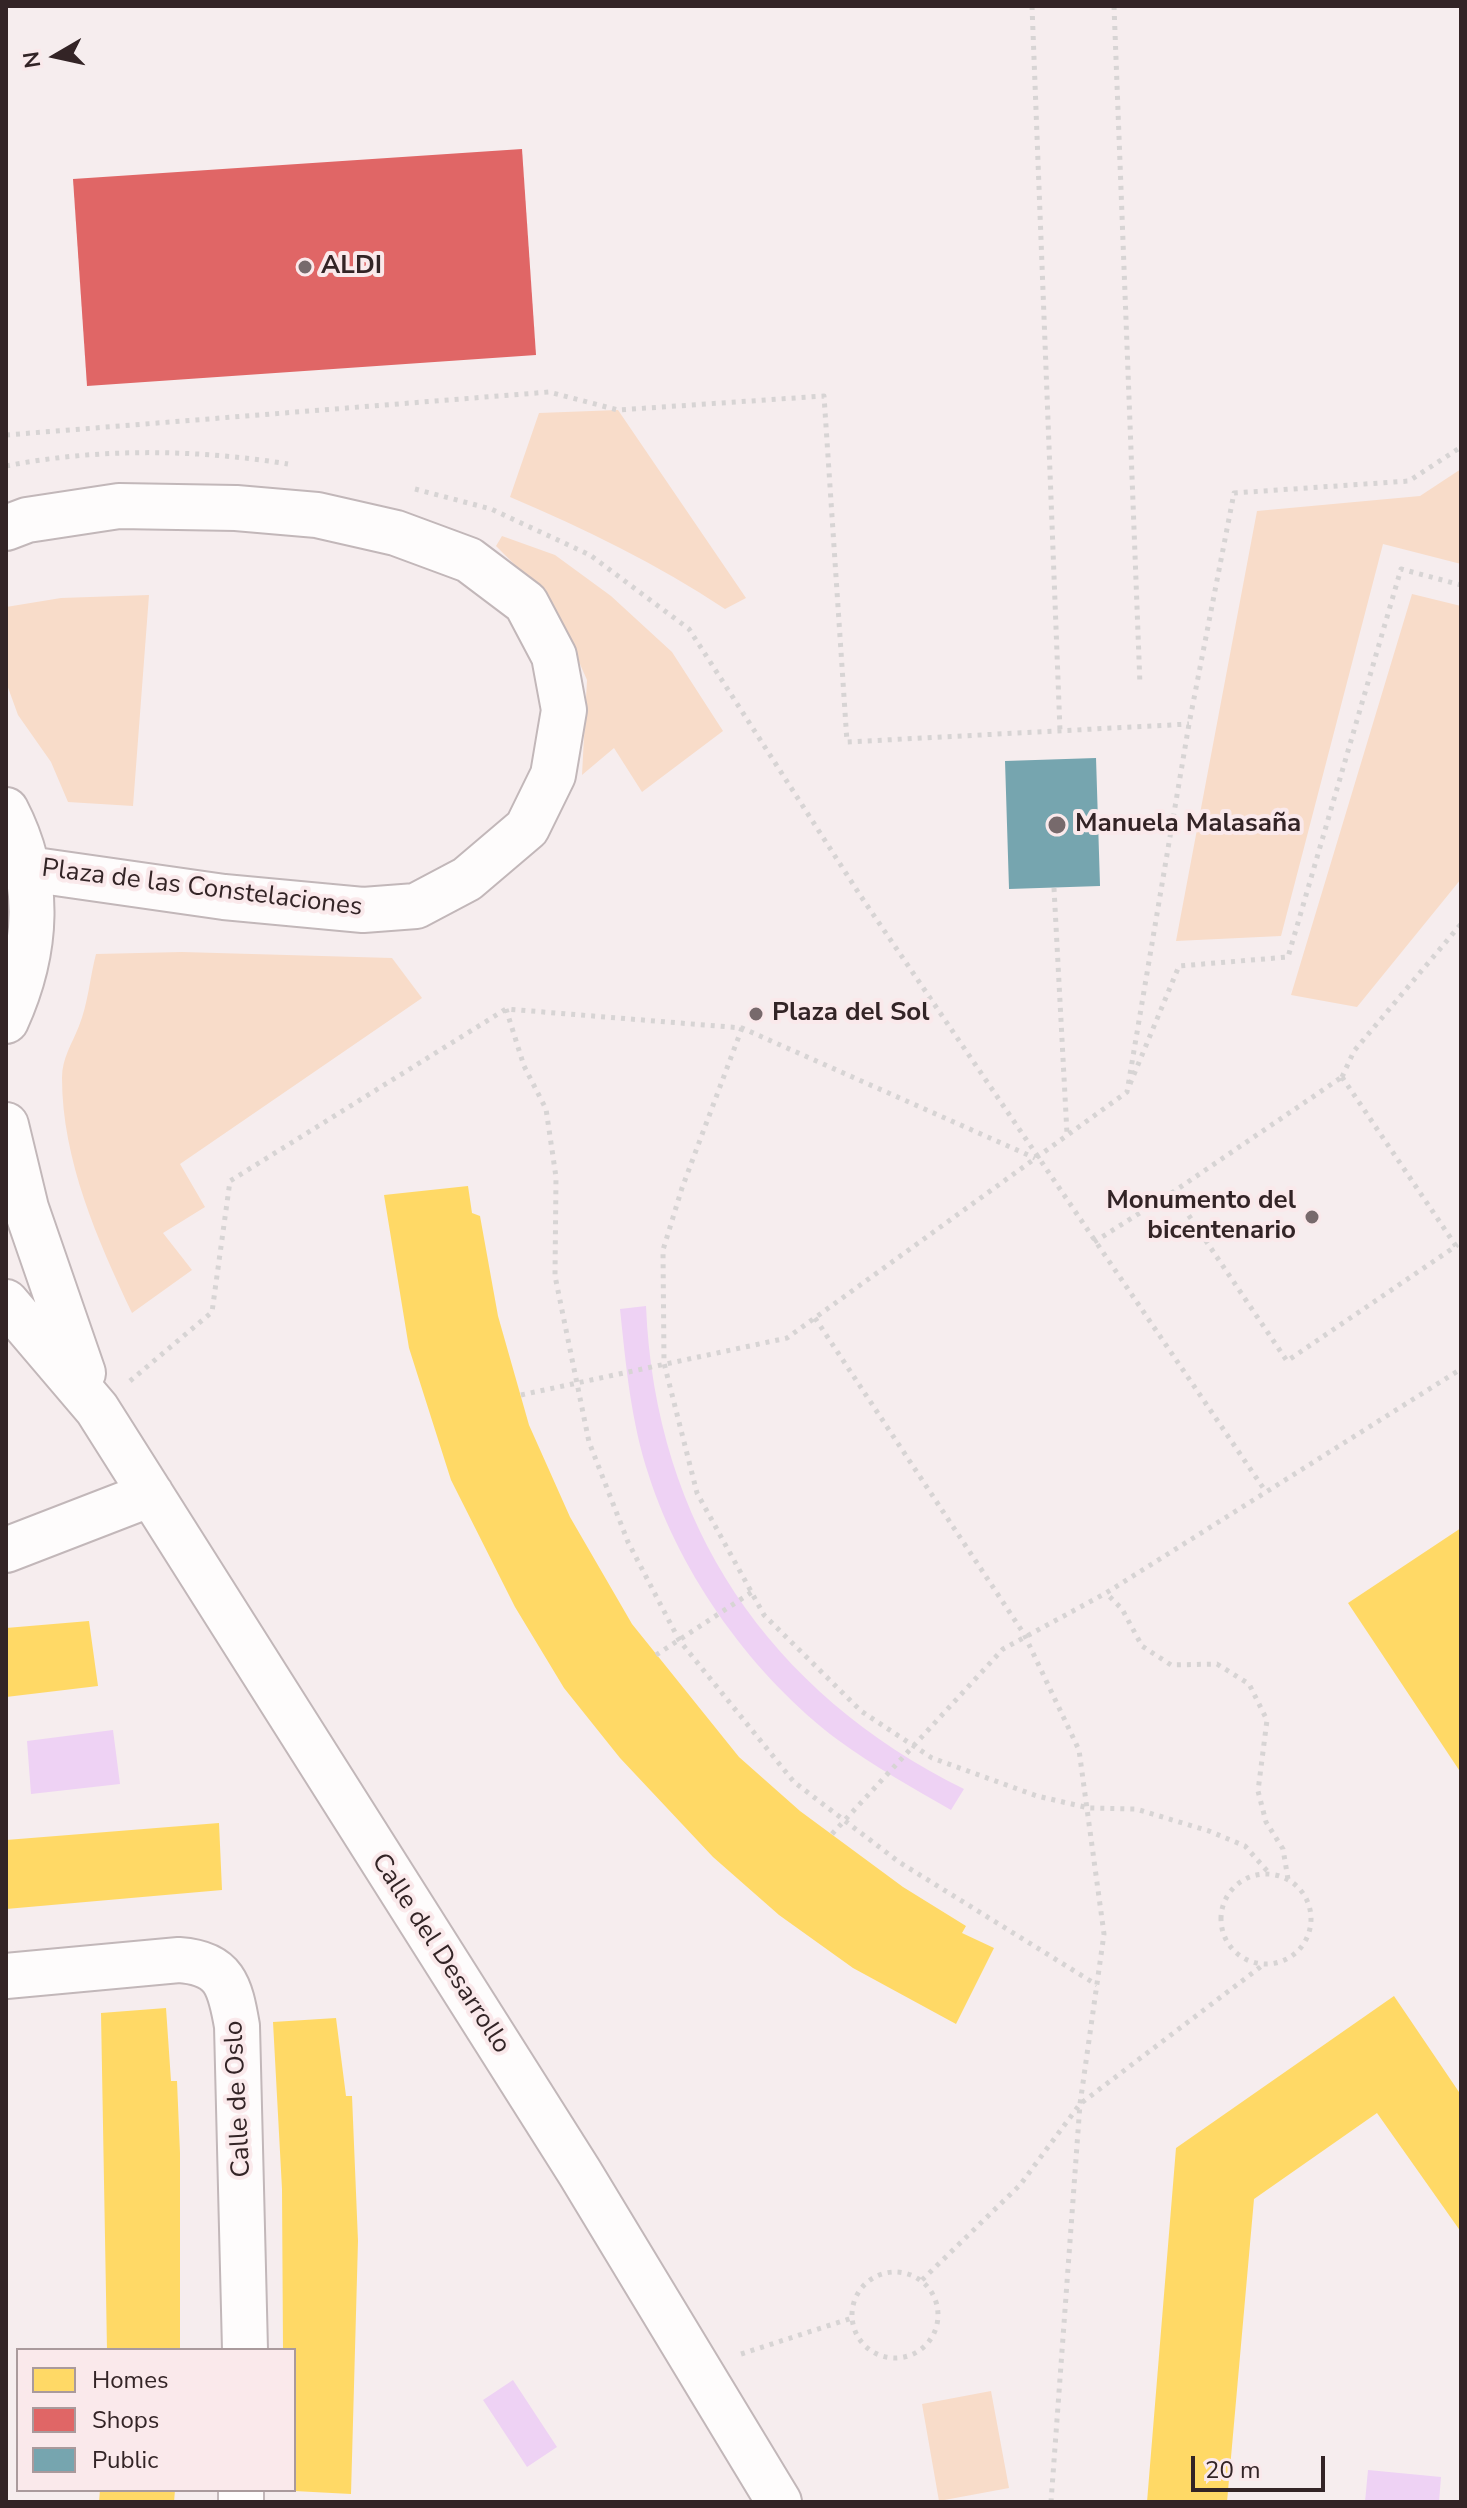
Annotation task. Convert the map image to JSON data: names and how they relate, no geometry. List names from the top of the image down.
{
  "streets": {
    "street": ["Plaza de las Constelaciones", "Calle del Desarrollo", "Calle de Oslo"]
  },
  "places": [
    "ALDI",
    "Manuela Malasaña",
    "Plaza del Sol",
    "Monumento del bicentenario"
  ],
  "legend": ["Homes", "Shops", "Public"],
  "scale_bar": "20 m",
  "north": "left"
}
